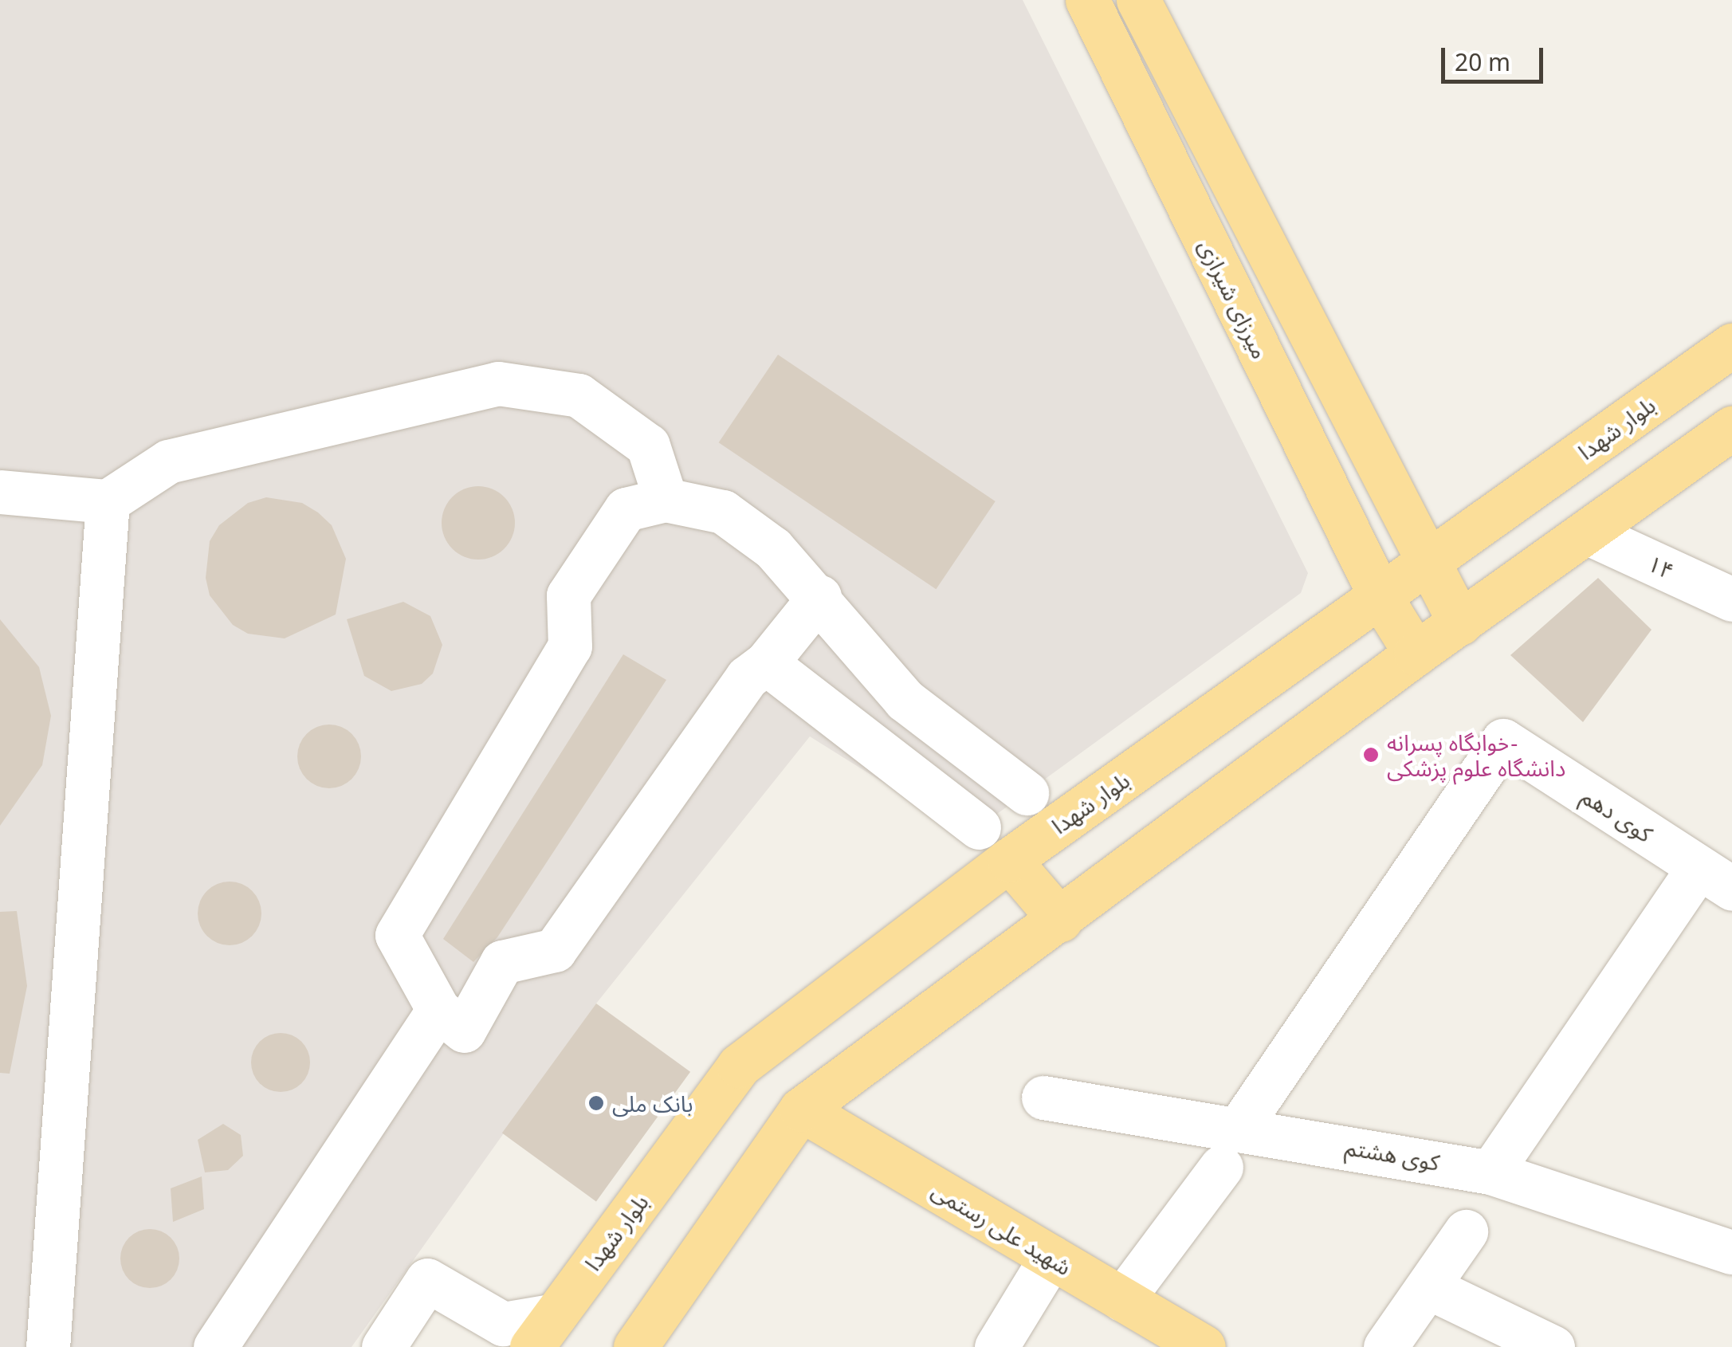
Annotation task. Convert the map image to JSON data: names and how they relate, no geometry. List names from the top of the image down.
{
  "streets": {
    "main road": ["میرزای شیرازی", "بلوار شهدا", "شهید علی رستمی"],
    "street": ["۱۴", "کوی دهم", "کوی هشتم"]
  },
  "crossings": [
    ["میرزای شیرازی", "بلوار شهدا"],
    ["کوی دهم", "کوی هشتم"]
  ],
  "places": ["خوابگاە پسرانە- دانشگاە علوم پزشکی", "بانک ملی"],
  "scale_bar": "20 m"
}
